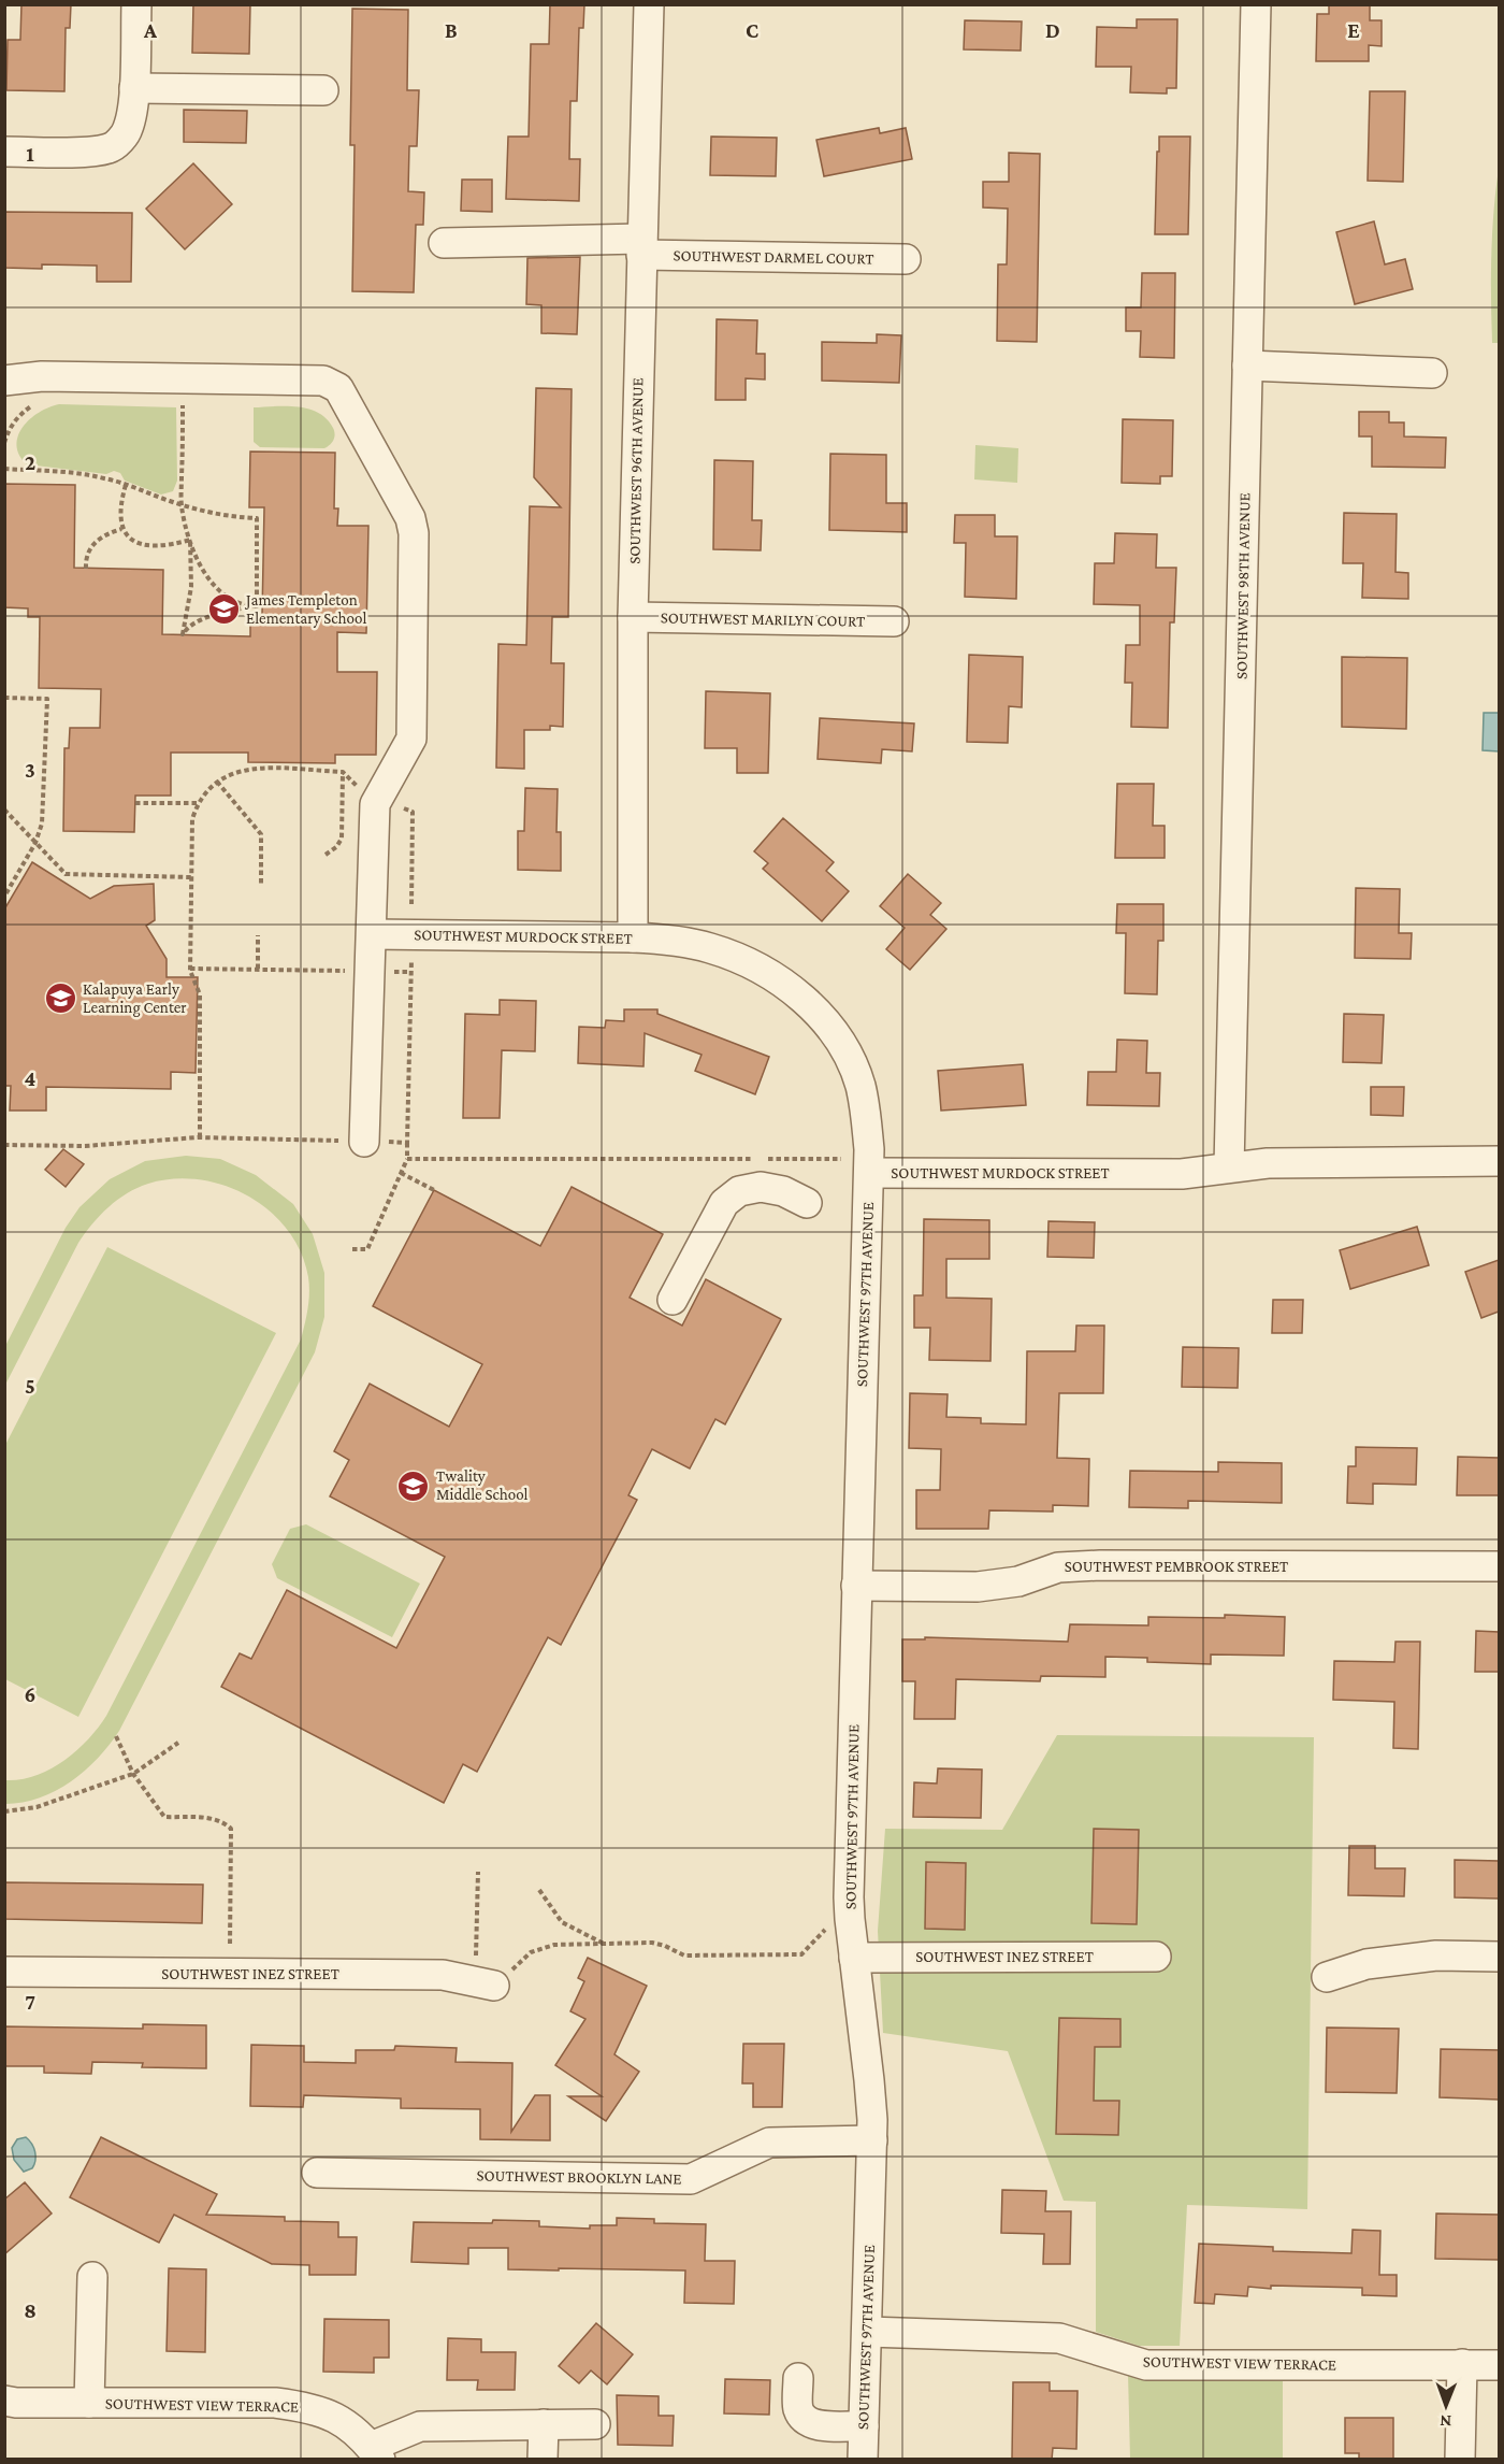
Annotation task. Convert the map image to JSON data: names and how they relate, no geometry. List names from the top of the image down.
{
  "streets": {
    "street": [
      "SOUTHWEST DARMEL COURT",
      "SOUTHWEST 96TH AVENUE",
      "SOUTHWEST 98TH AVENUE",
      "SOUTHWEST MARILYN COURT",
      "SOUTHWEST MURDOCK STREET",
      "SOUTHWEST 97TH AVENUE",
      "SOUTHWEST PEMBROOK STREET",
      "SOUTHWEST INEZ STREET",
      "SOUTHWEST BROOKLYN LANE",
      "SOUTHWEST VIEW TERRACE"
    ]
  },
  "crossings": [
    ["SOUTHWEST DARMEL COURT", "SOUTHWEST 96TH AVENUE"],
    ["SOUTHWEST 96TH AVENUE", "SOUTHWEST MARILYN COURT"],
    ["SOUTHWEST 96TH AVENUE", "SOUTHWEST MURDOCK STREET"],
    ["SOUTHWEST 98TH AVENUE", "SOUTHWEST MURDOCK STREET"],
    ["SOUTHWEST MURDOCK STREET", "SOUTHWEST 97TH AVENUE"],
    ["SOUTHWEST 97TH AVENUE", "SOUTHWEST PEMBROOK STREET"],
    ["SOUTHWEST 97TH AVENUE", "SOUTHWEST INEZ STREET"],
    ["SOUTHWEST 97TH AVENUE", "SOUTHWEST BROOKLYN LANE"],
    ["SOUTHWEST 97TH AVENUE", "SOUTHWEST VIEW TERRACE"]
  ],
  "places": {
    "school or university": ["James Templeton Elementary School", "Kalapuya Early Learning Center", "Twality Middle School"]
  },
  "north": "bottom",
  "grid": {
    "columns": [
      "A",
      "B",
      "C",
      "D",
      "E"
    ],
    "rows": [
      "1",
      "2",
      "3",
      "4",
      "5",
      "6",
      "7",
      "8"
    ]
  }
}
